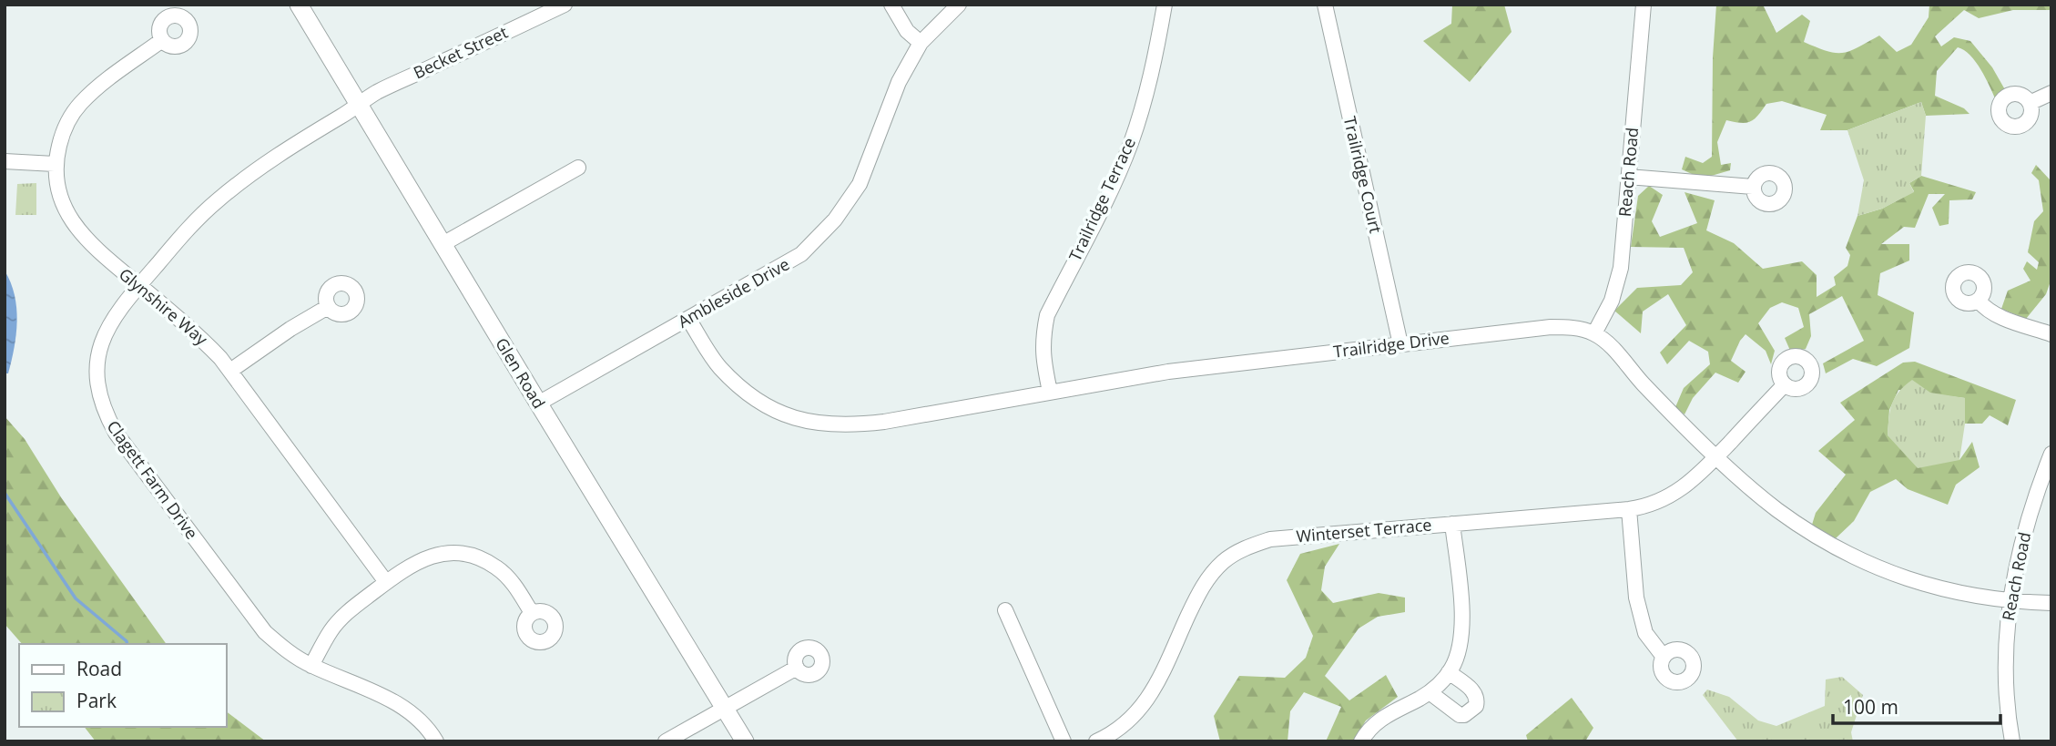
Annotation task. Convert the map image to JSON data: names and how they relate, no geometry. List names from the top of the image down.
{
  "streets": {
    "main road": ["Glen Road"],
    "street": [
      "Becket Street",
      "Reach Road",
      "Trailridge Court",
      "Trailridge Terrace",
      "Ambleside Drive",
      "Glynshire Way",
      "Trailridge Drive",
      "Clagett Farm Drive",
      "Winterset Terrace"
    ]
  },
  "crossings": [
    ["Becket Street", "Glen Road"],
    ["Becket Street", "Clagett Farm Drive"],
    ["Reach Road", "Trailridge Drive"],
    ["Trailridge Court", "Trailridge Drive"],
    ["Trailridge Terrace", "Trailridge Drive"],
    ["Ambleside Drive", "Trailridge Drive"],
    ["Ambleside Drive", "Glen Road"],
    ["Glynshire Way", "Clagett Farm Drive"],
    ["Glen Road", "Clagett Farm Drive"]
  ],
  "legend": ["Road", "Park"],
  "scale_bar": "100 m"
}
